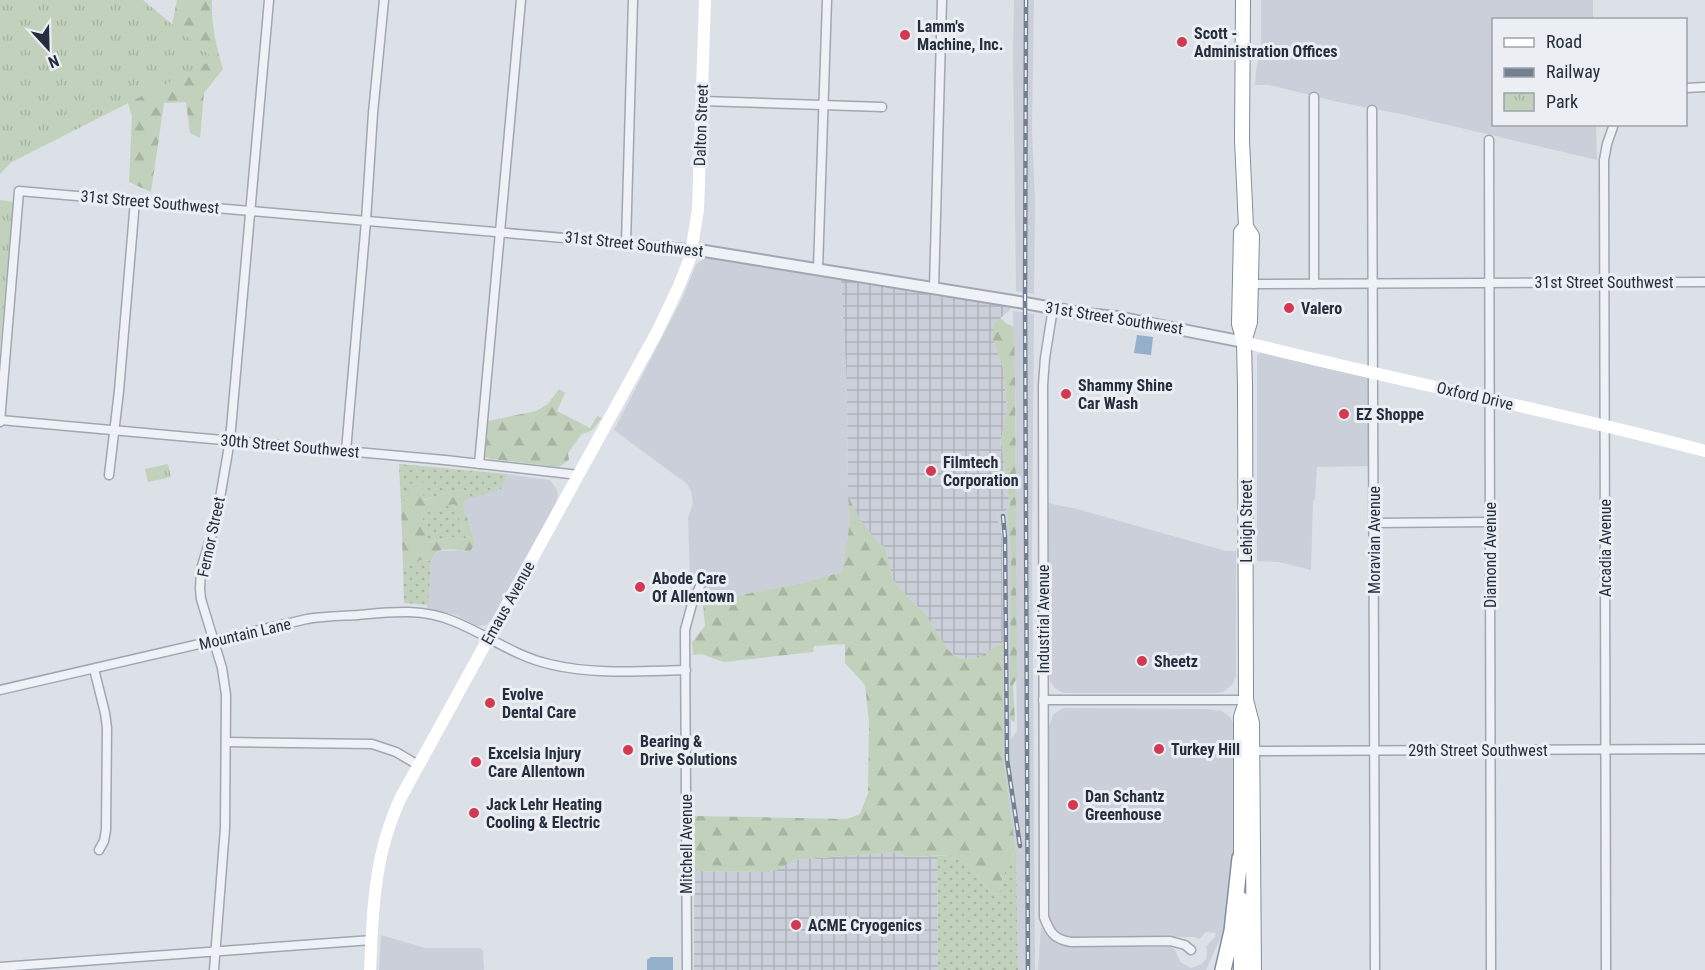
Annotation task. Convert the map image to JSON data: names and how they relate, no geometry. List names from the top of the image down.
{
  "streets": {
    "highway": ["Lehigh Street"],
    "main road": ["Dalton Street", "Oxford Drive", "Emaus Avenue"],
    "street": [
      "31st Street Southwest",
      "30th Street Southwest",
      "Fernor Street",
      "Moravian Avenue",
      "Arcadia Avenue",
      "Diamond Avenue",
      "Industrial Avenue",
      "Mountain Lane",
      "29th Street Southwest",
      "Mitchell Avenue"
    ]
  },
  "crossings": [
    ["Dalton Street", "31st Street Southwest"],
    ["Dalton Street", "Emaus Avenue"],
    ["31st Street Southwest", "Oxford Drive"],
    ["31st Street Southwest", "30th Street Southwest"],
    ["31st Street Southwest", "Lehigh Street"],
    ["31st Street Southwest", "Fernor Street"],
    ["31st Street Southwest", "Moravian Avenue"],
    ["31st Street Southwest", "Arcadia Avenue"],
    ["31st Street Southwest", "Diamond Avenue"],
    ["31st Street Southwest", "Emaus Avenue"],
    ["31st Street Southwest", "Industrial Avenue"],
    ["Oxford Drive", "Lehigh Street"],
    ["Oxford Drive", "Moravian Avenue"],
    ["Oxford Drive", "Arcadia Avenue"],
    ["Oxford Drive", "Diamond Avenue"],
    ["30th Street Southwest", "Fernor Street"],
    ["30th Street Southwest", "Emaus Avenue"],
    ["Lehigh Street", "29th Street Southwest"],
    ["Fernor Street", "Mountain Lane"],
    ["Moravian Avenue", "29th Street Southwest"],
    ["Arcadia Avenue", "29th Street Southwest"],
    ["Diamond Avenue", "29th Street Southwest"],
    ["Emaus Avenue", "Mountain Lane"]
  ],
  "places": [
    "Lamm's Machine, Inc.",
    "Scott - Administration Offices",
    "Valero",
    "Shammy Shine Car Wash",
    "EZ Shoppe",
    "Filmtech Corporation",
    "Abode Care Of Allentown",
    "Sheetz",
    "Evolve Dental Care",
    "Turkey Hill",
    "Bearing & Drive Solutions",
    "Excelsia Injury Care Allentown",
    "Dan Schantz Greenhouse",
    "Jack Lehr Heating Cooling & Electric",
    "ACME Cryogenics"
  ],
  "legend": ["Road", "Railway", "Park"],
  "north": "bottom"
}
